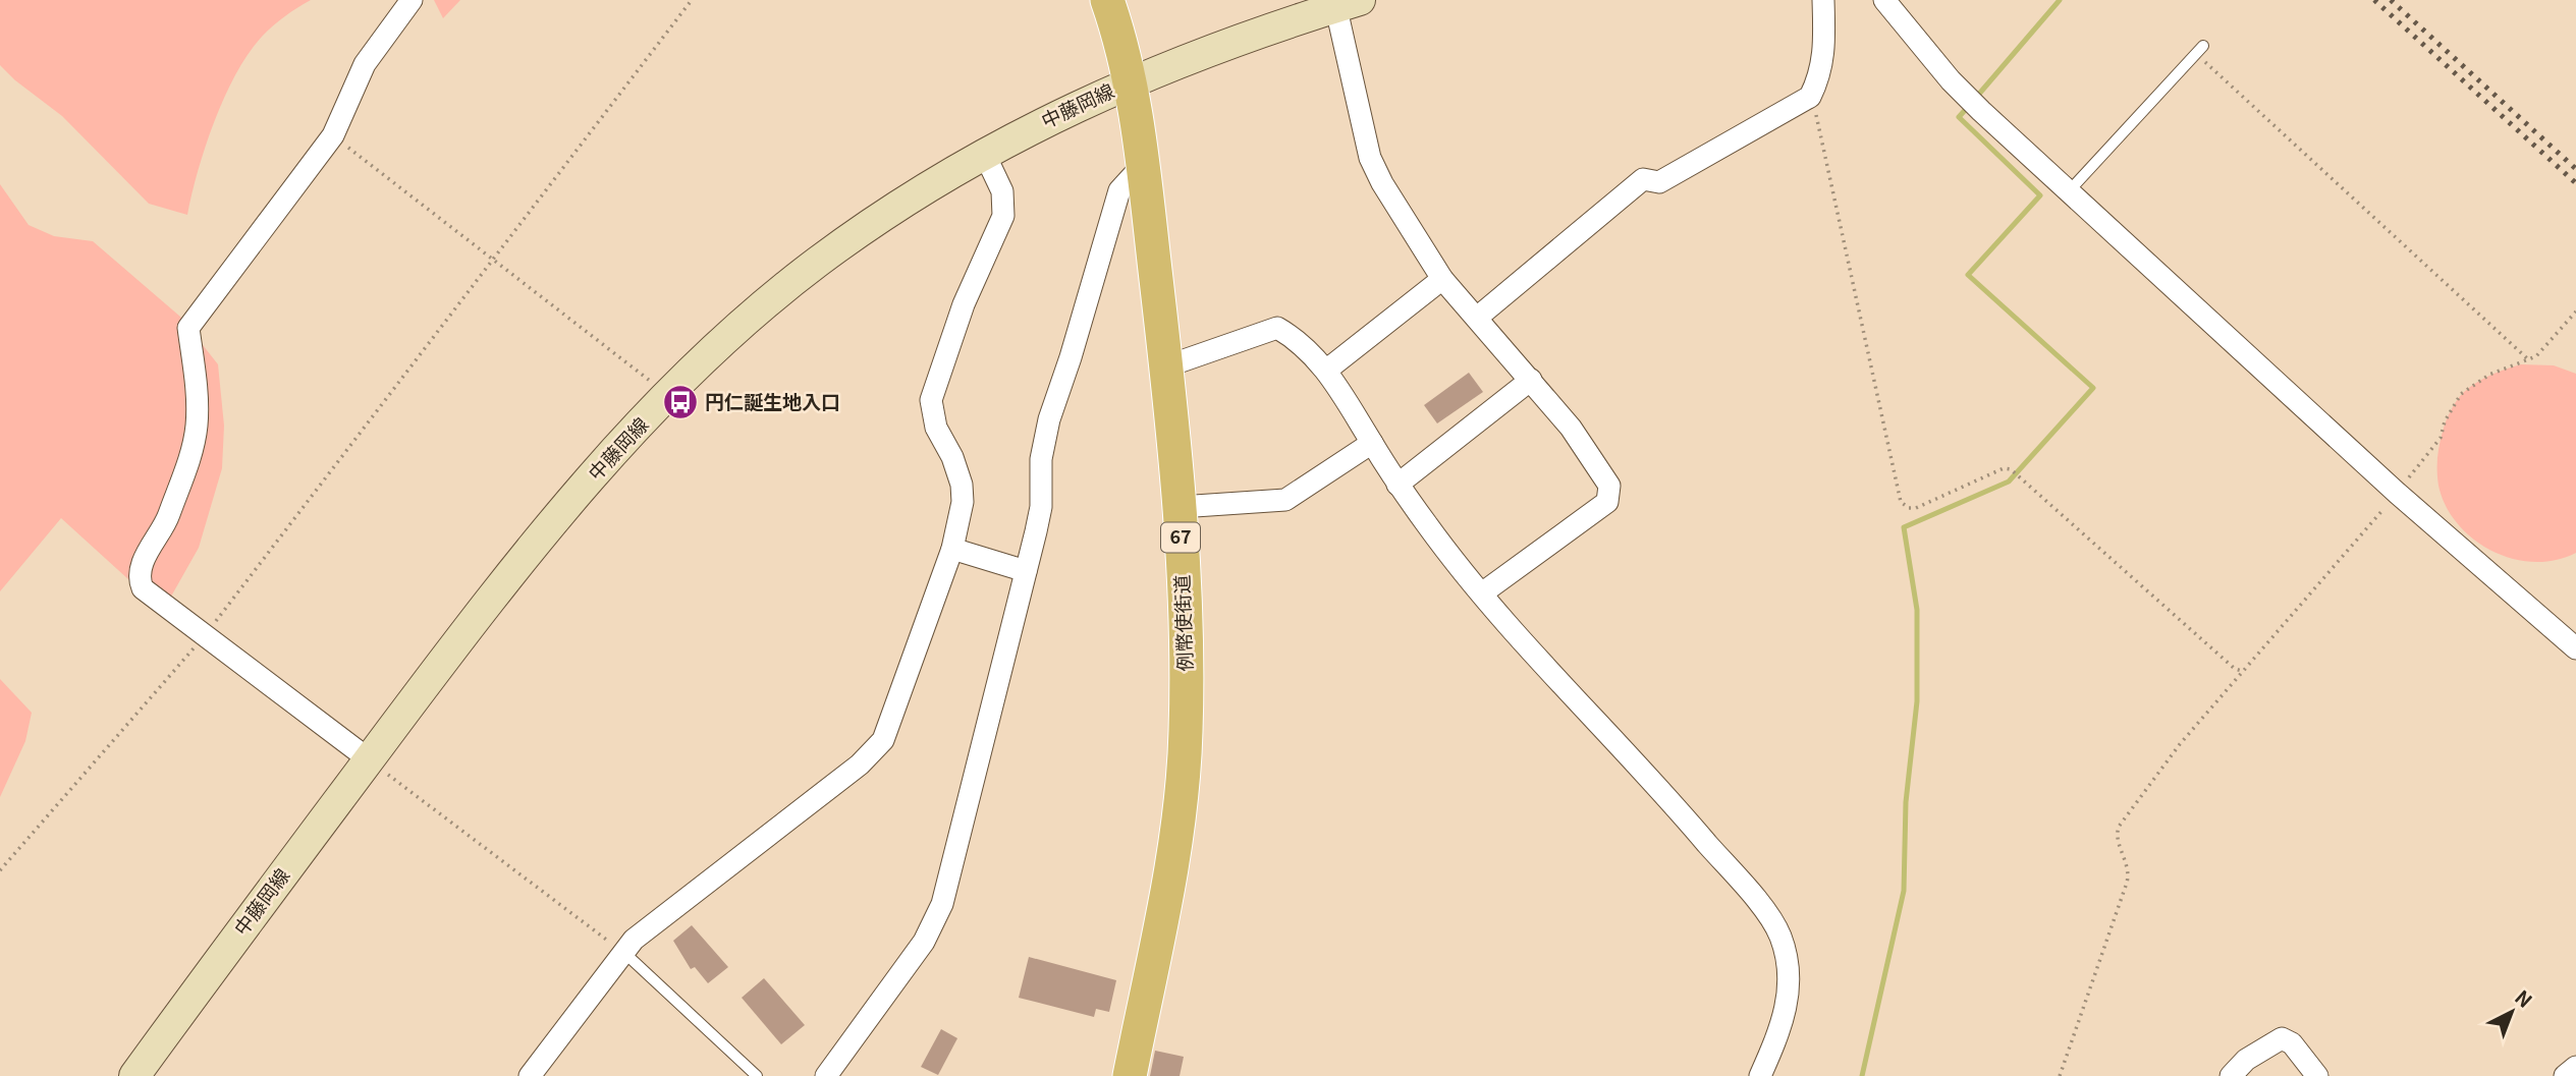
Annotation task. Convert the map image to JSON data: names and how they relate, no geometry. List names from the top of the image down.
{
  "streets": {
    "main road": ["中藤岡線", "67", "例幣使街道"]
  },
  "crossings": [
    ["中藤岡線", "例幣使街道"]
  ],
  "places": {
    "bus stop": ["円仁誕生地入口"]
  },
  "north": "top right"
}
